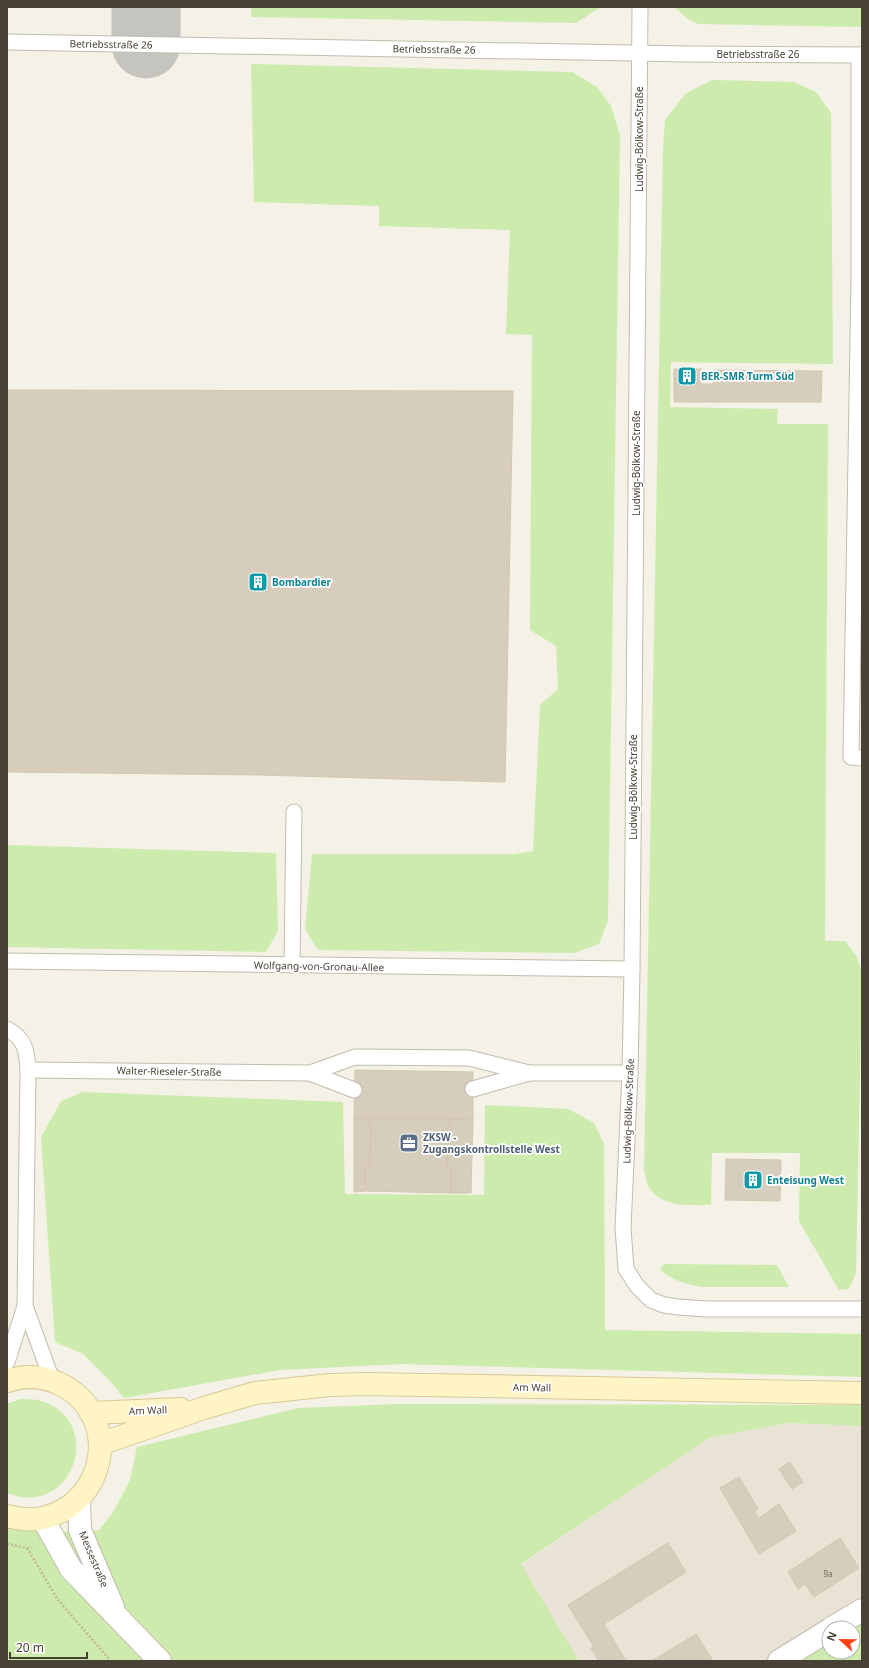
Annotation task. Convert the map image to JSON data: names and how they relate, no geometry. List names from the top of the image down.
{
  "streets": {
    "street": ["Am Wall", "Messestraße"],
    "lane": [
      "Betriebsstraße 26",
      "Ludwig-Bölkow-Straße",
      "Wolfgang-von-Gronau-Allee",
      "Walter-Rieseler-Straße"
    ]
  },
  "crossings": [
    ["Betriebsstraße 26", "Ludwig-Bölkow-Straße"],
    ["Ludwig-Bölkow-Straße", "Wolfgang-von-Gronau-Allee"],
    ["Ludwig-Bölkow-Straße", "Walter-Rieseler-Straße"]
  ],
  "places": {
    "building": ["BER-SMR Turm Süd", "Bombardier", "Enteisung West"],
    "office": ["ZKSW - Zugangskontrollstelle West"]
  },
  "house_numbers": ["9a"],
  "scale_bar": "20 m",
  "north": "left"
}
